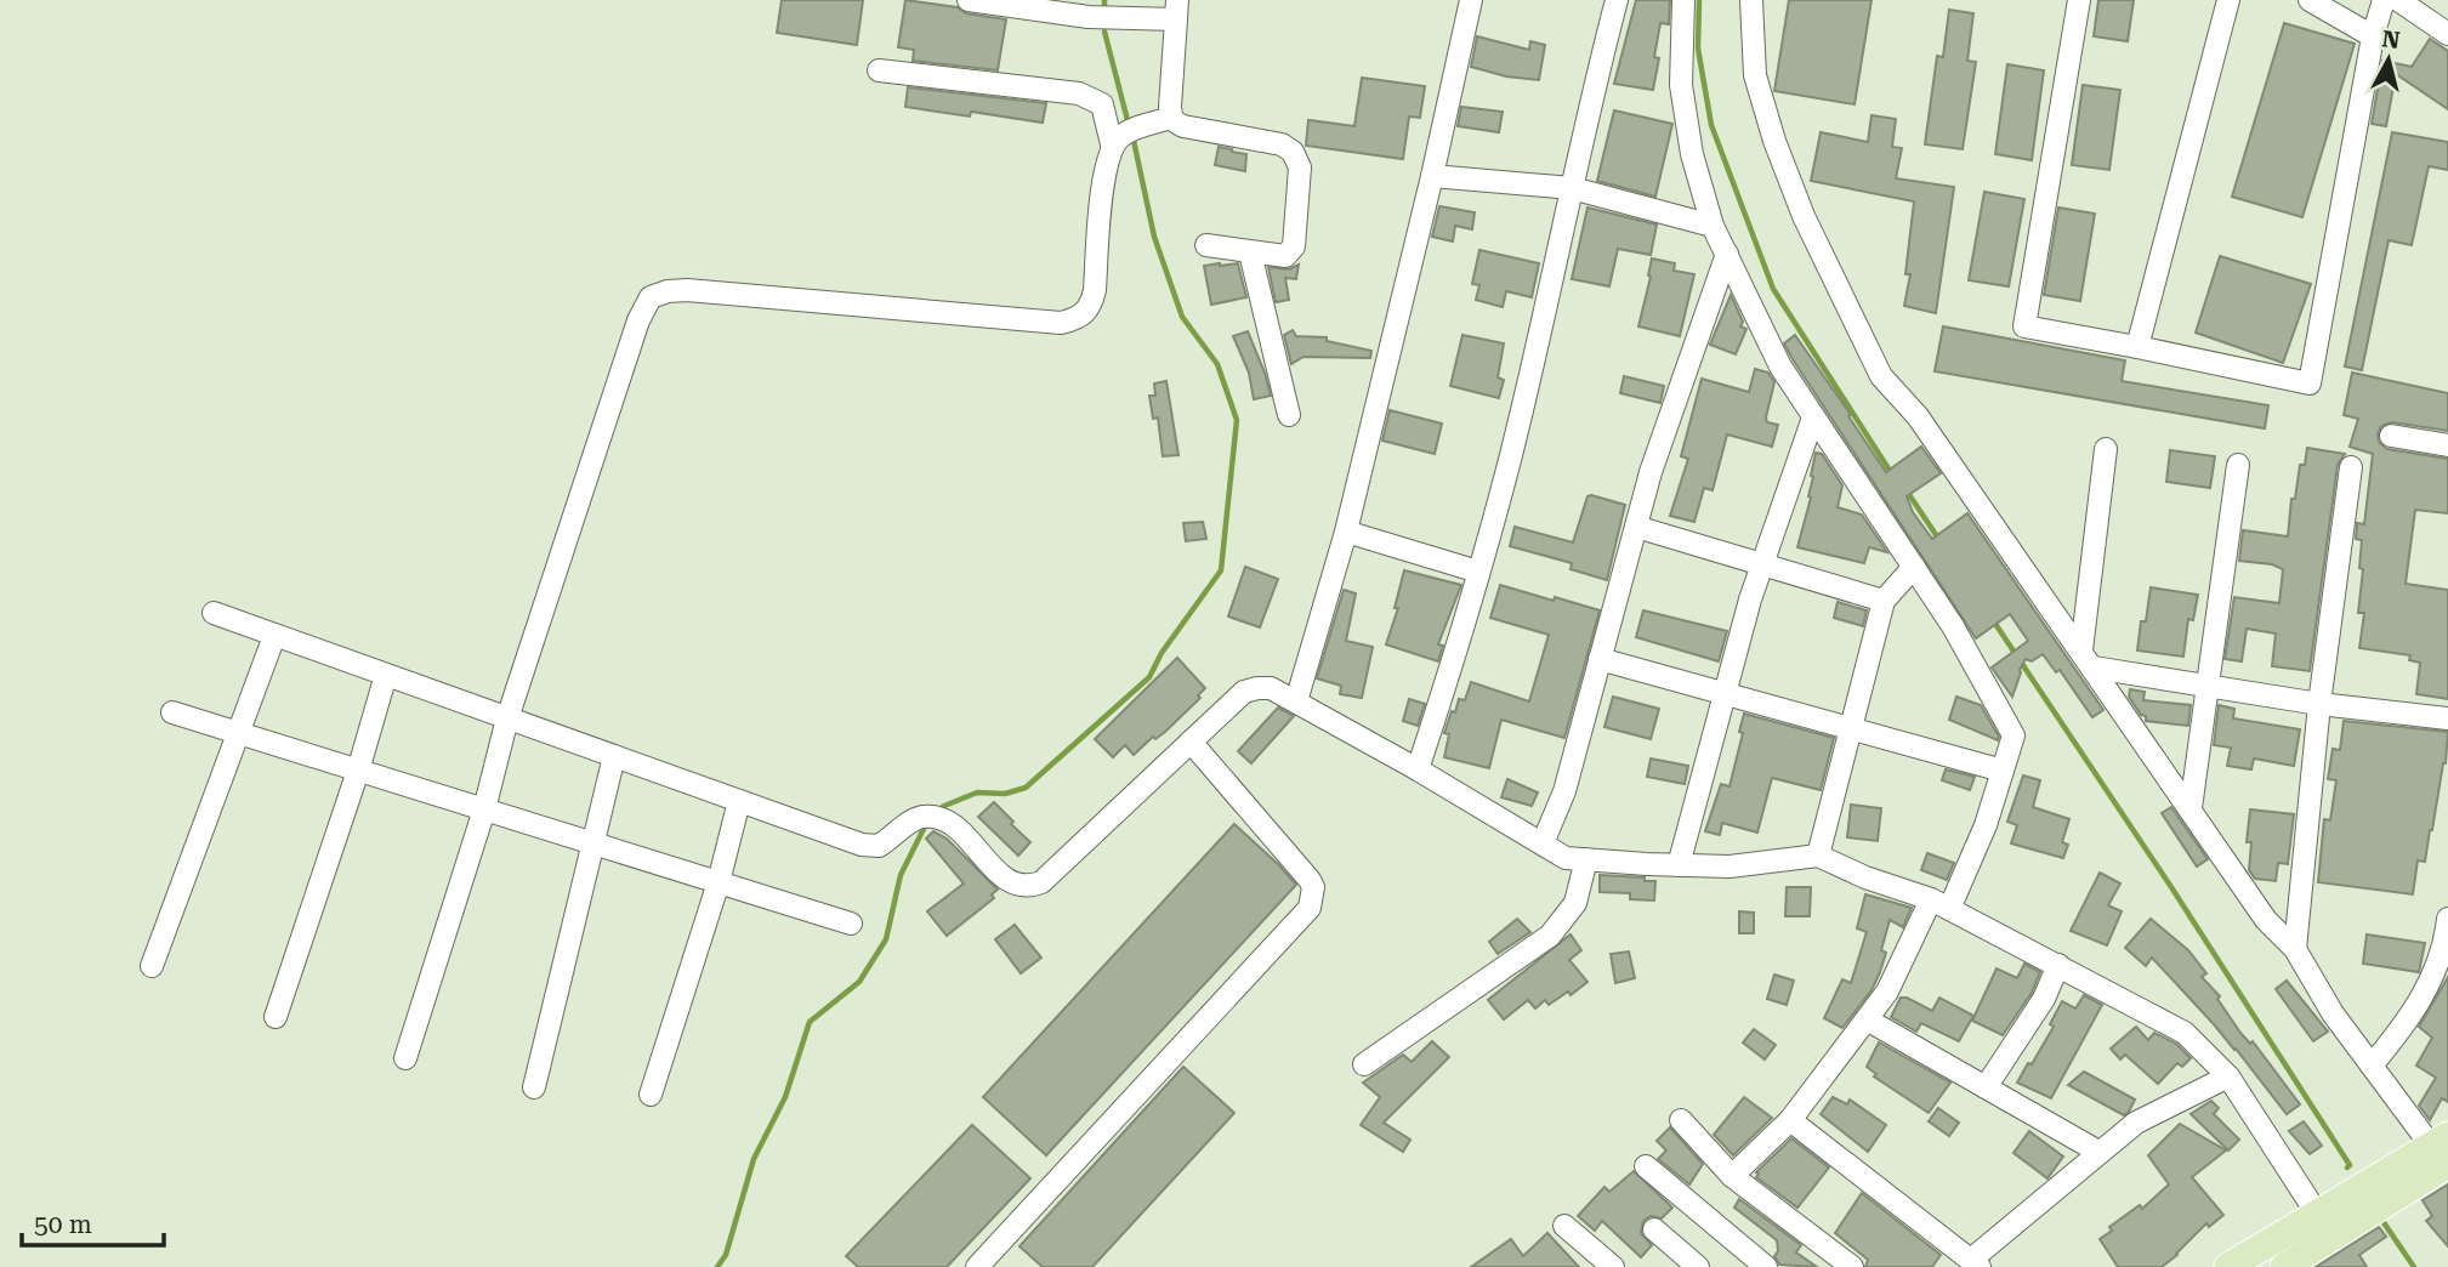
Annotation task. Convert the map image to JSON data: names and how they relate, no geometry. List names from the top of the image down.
{
  "scale_bar": "50 m",
  "north": "top"
}
